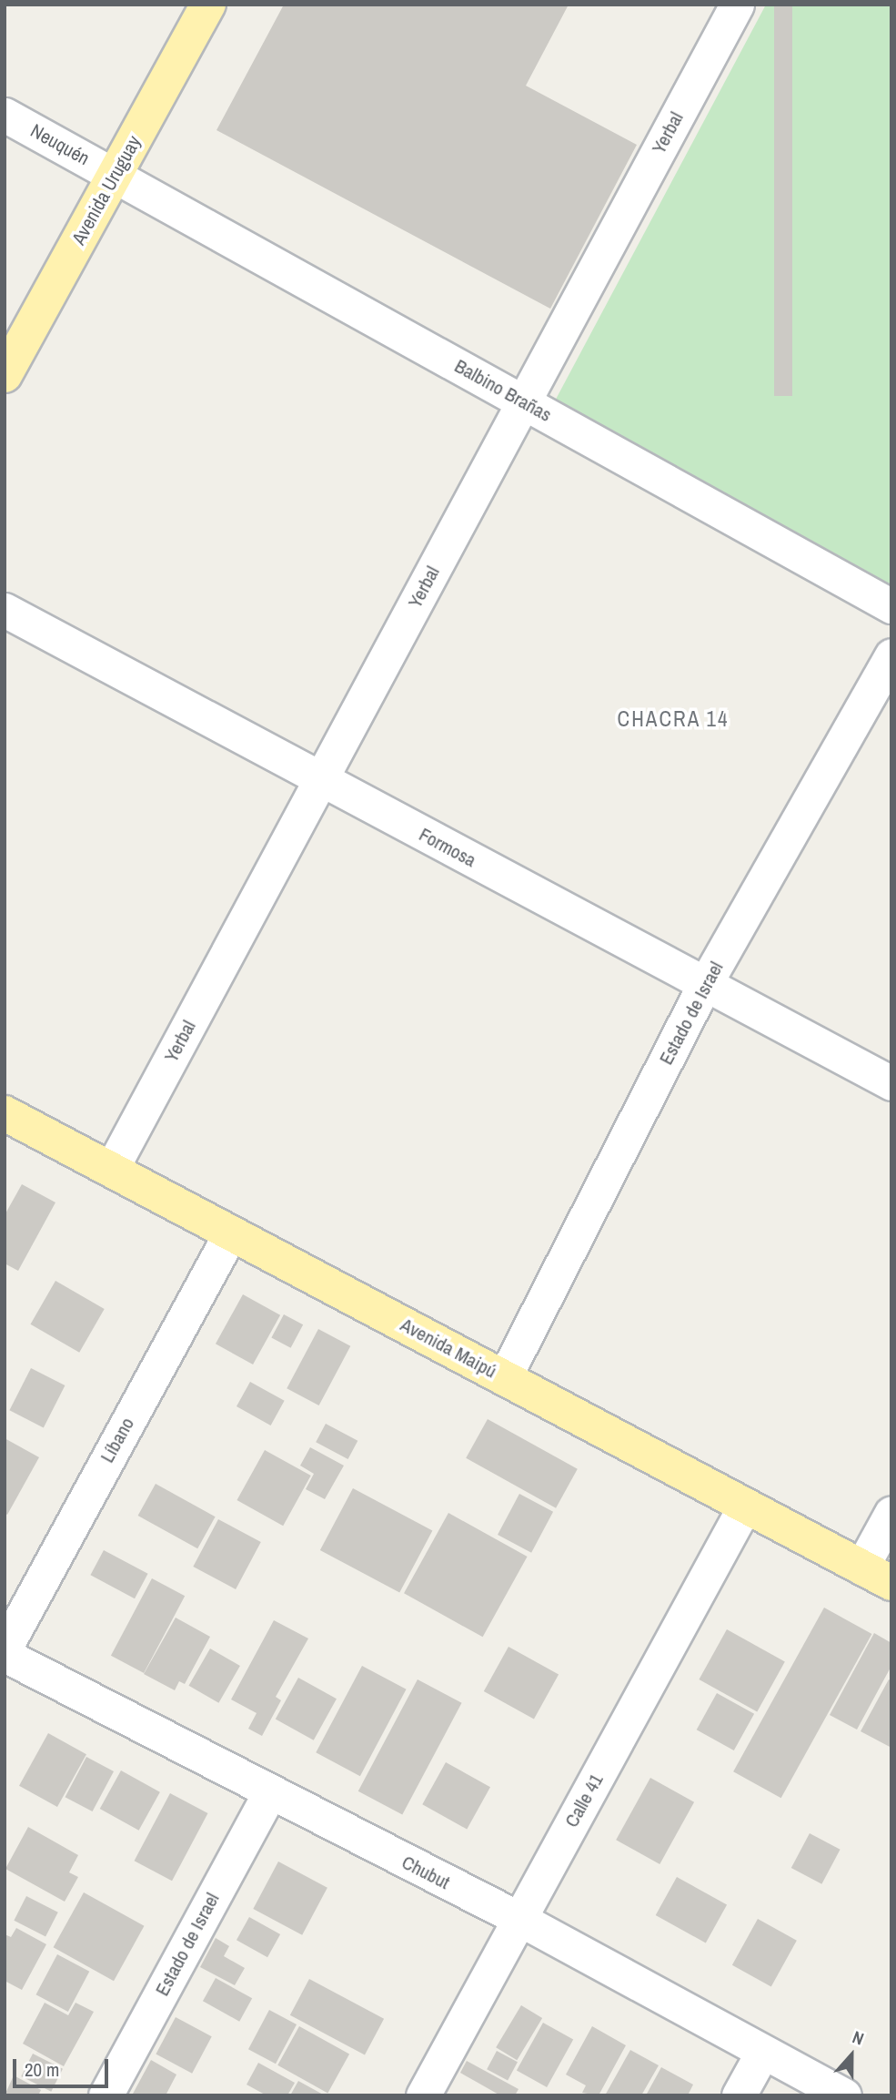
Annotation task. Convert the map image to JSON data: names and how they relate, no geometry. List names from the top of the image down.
{
  "streets": {
    "main road": ["Avenida Uruguay", "Avenida Maipú"],
    "street": [
      "Yerbal",
      "Neuquén",
      "Balbino Brañas",
      "Formosa",
      "Estado de Israel",
      "Líbano",
      "Calle 41",
      "Chubut"
    ]
  },
  "crossings": [
    ["Yerbal", "Balbino Brañas"],
    ["Yerbal", "Formosa"],
    ["Yerbal", "Avenida Maipú"],
    ["Neuquén", "Avenida Uruguay"],
    ["Neuquén", "Balbino Brañas"],
    ["Avenida Uruguay", "Balbino Brañas"],
    ["Formosa", "Estado de Israel"],
    ["Estado de Israel", "Avenida Maipú"],
    ["Estado de Israel", "Chubut"],
    ["Avenida Maipú", "Líbano"],
    ["Avenida Maipú", "Calle 41"],
    ["Calle 41", "Chubut"]
  ],
  "districts": ["CHACRA 14"],
  "scale_bar": "20 m",
  "north": "top"
}
